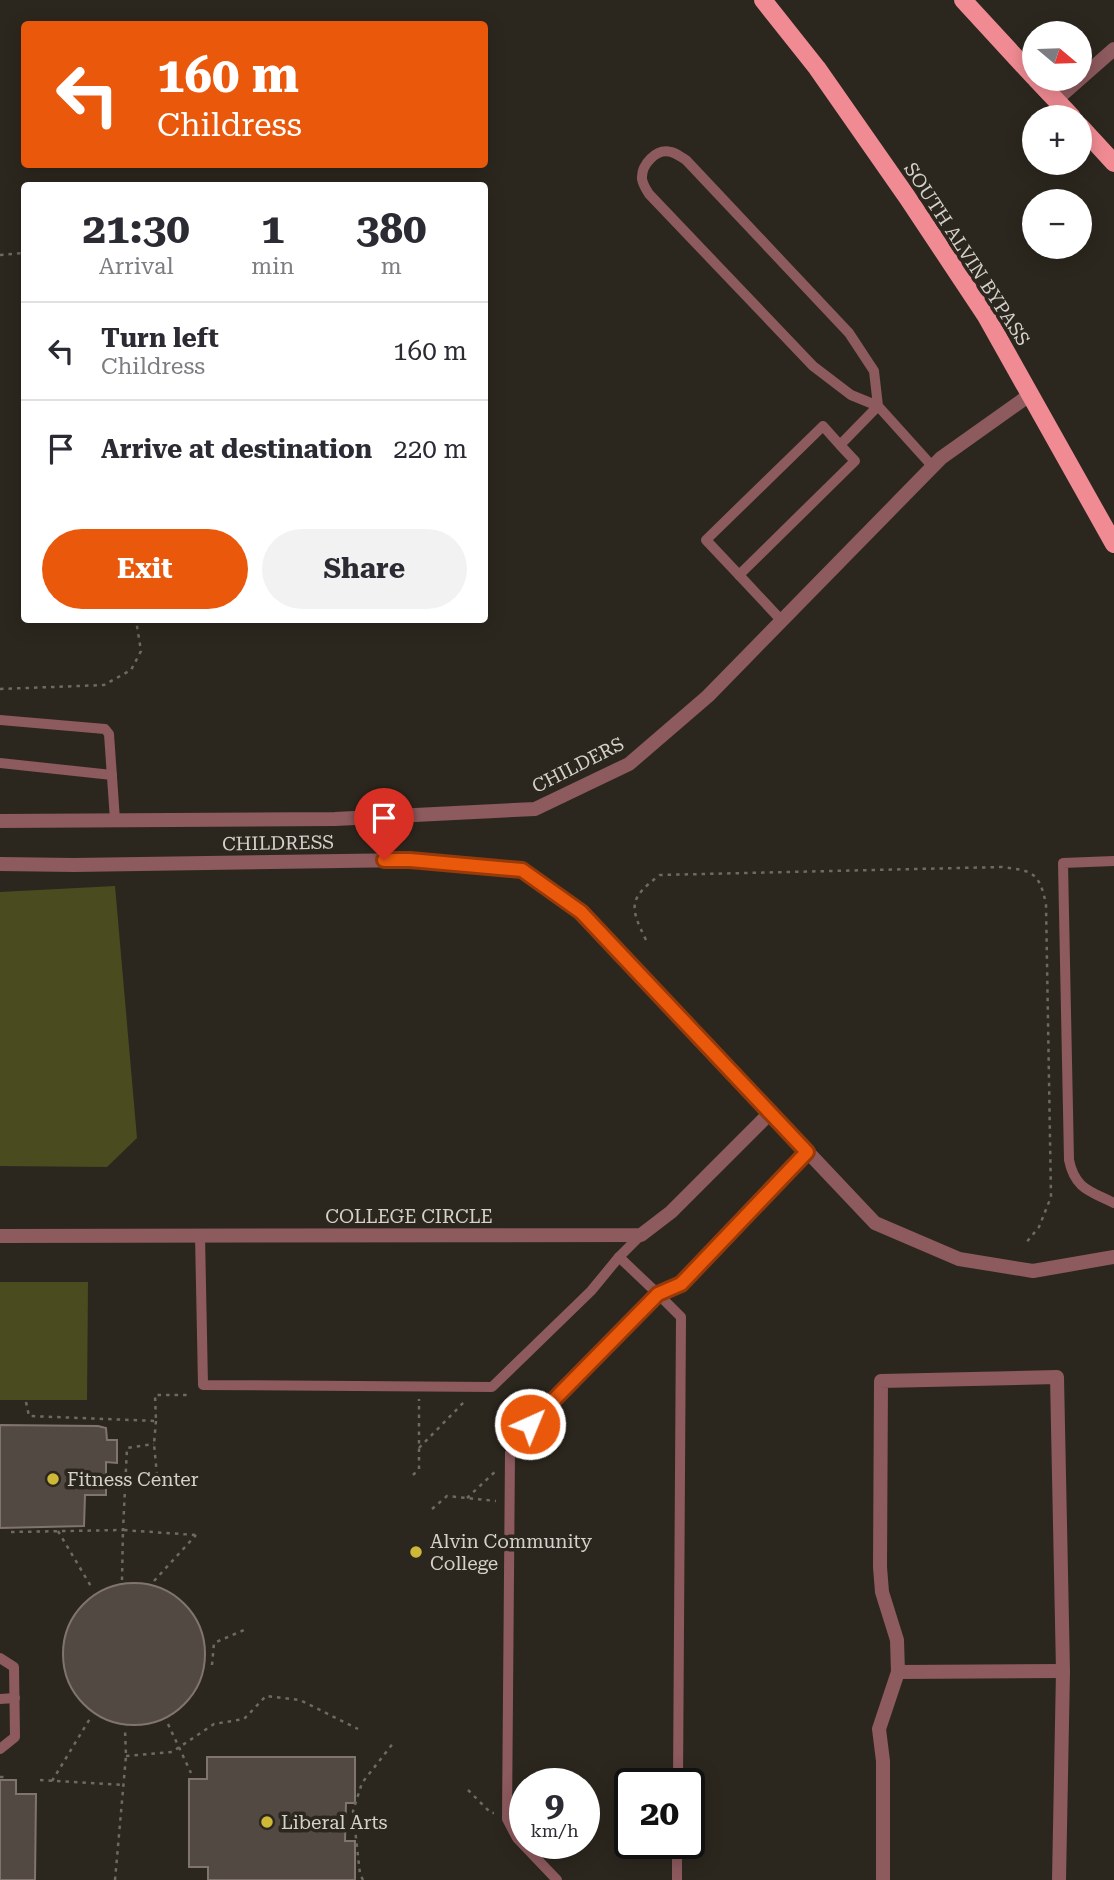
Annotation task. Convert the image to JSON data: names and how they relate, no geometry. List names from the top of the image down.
{
  "streets": {
    "main road": ["SOUTH ALVIN BYPASS"],
    "street": ["CHILDERS", "CHILDRESS", "COLLEGE CIRCLE"]
  },
  "crossings": [
    ["SOUTH ALVIN BYPASS", "CHILDERS"]
  ],
  "places": ["Fitness Center", "Alvin Community College", "Liberal Arts"],
  "north": "right",
  "page": {
    "map_buttons": ["+", "−"],
    "turn": ["160 m", "Childress"],
    "eta": [
      "21:30",
      "Arrival",
      "1",
      "min",
      "380",
      "m"
    ],
    "list": [
      {
        "name": "Turn left",
        "note": "Childress",
        "value": "160 m"
      },
      {
        "name": "Arrive at destination",
        "value": "220 m"
      }
    ],
    "buttons": ["Exit", "Share"],
    "speed": "9 km/h",
    "limit": "20"
  }
}
